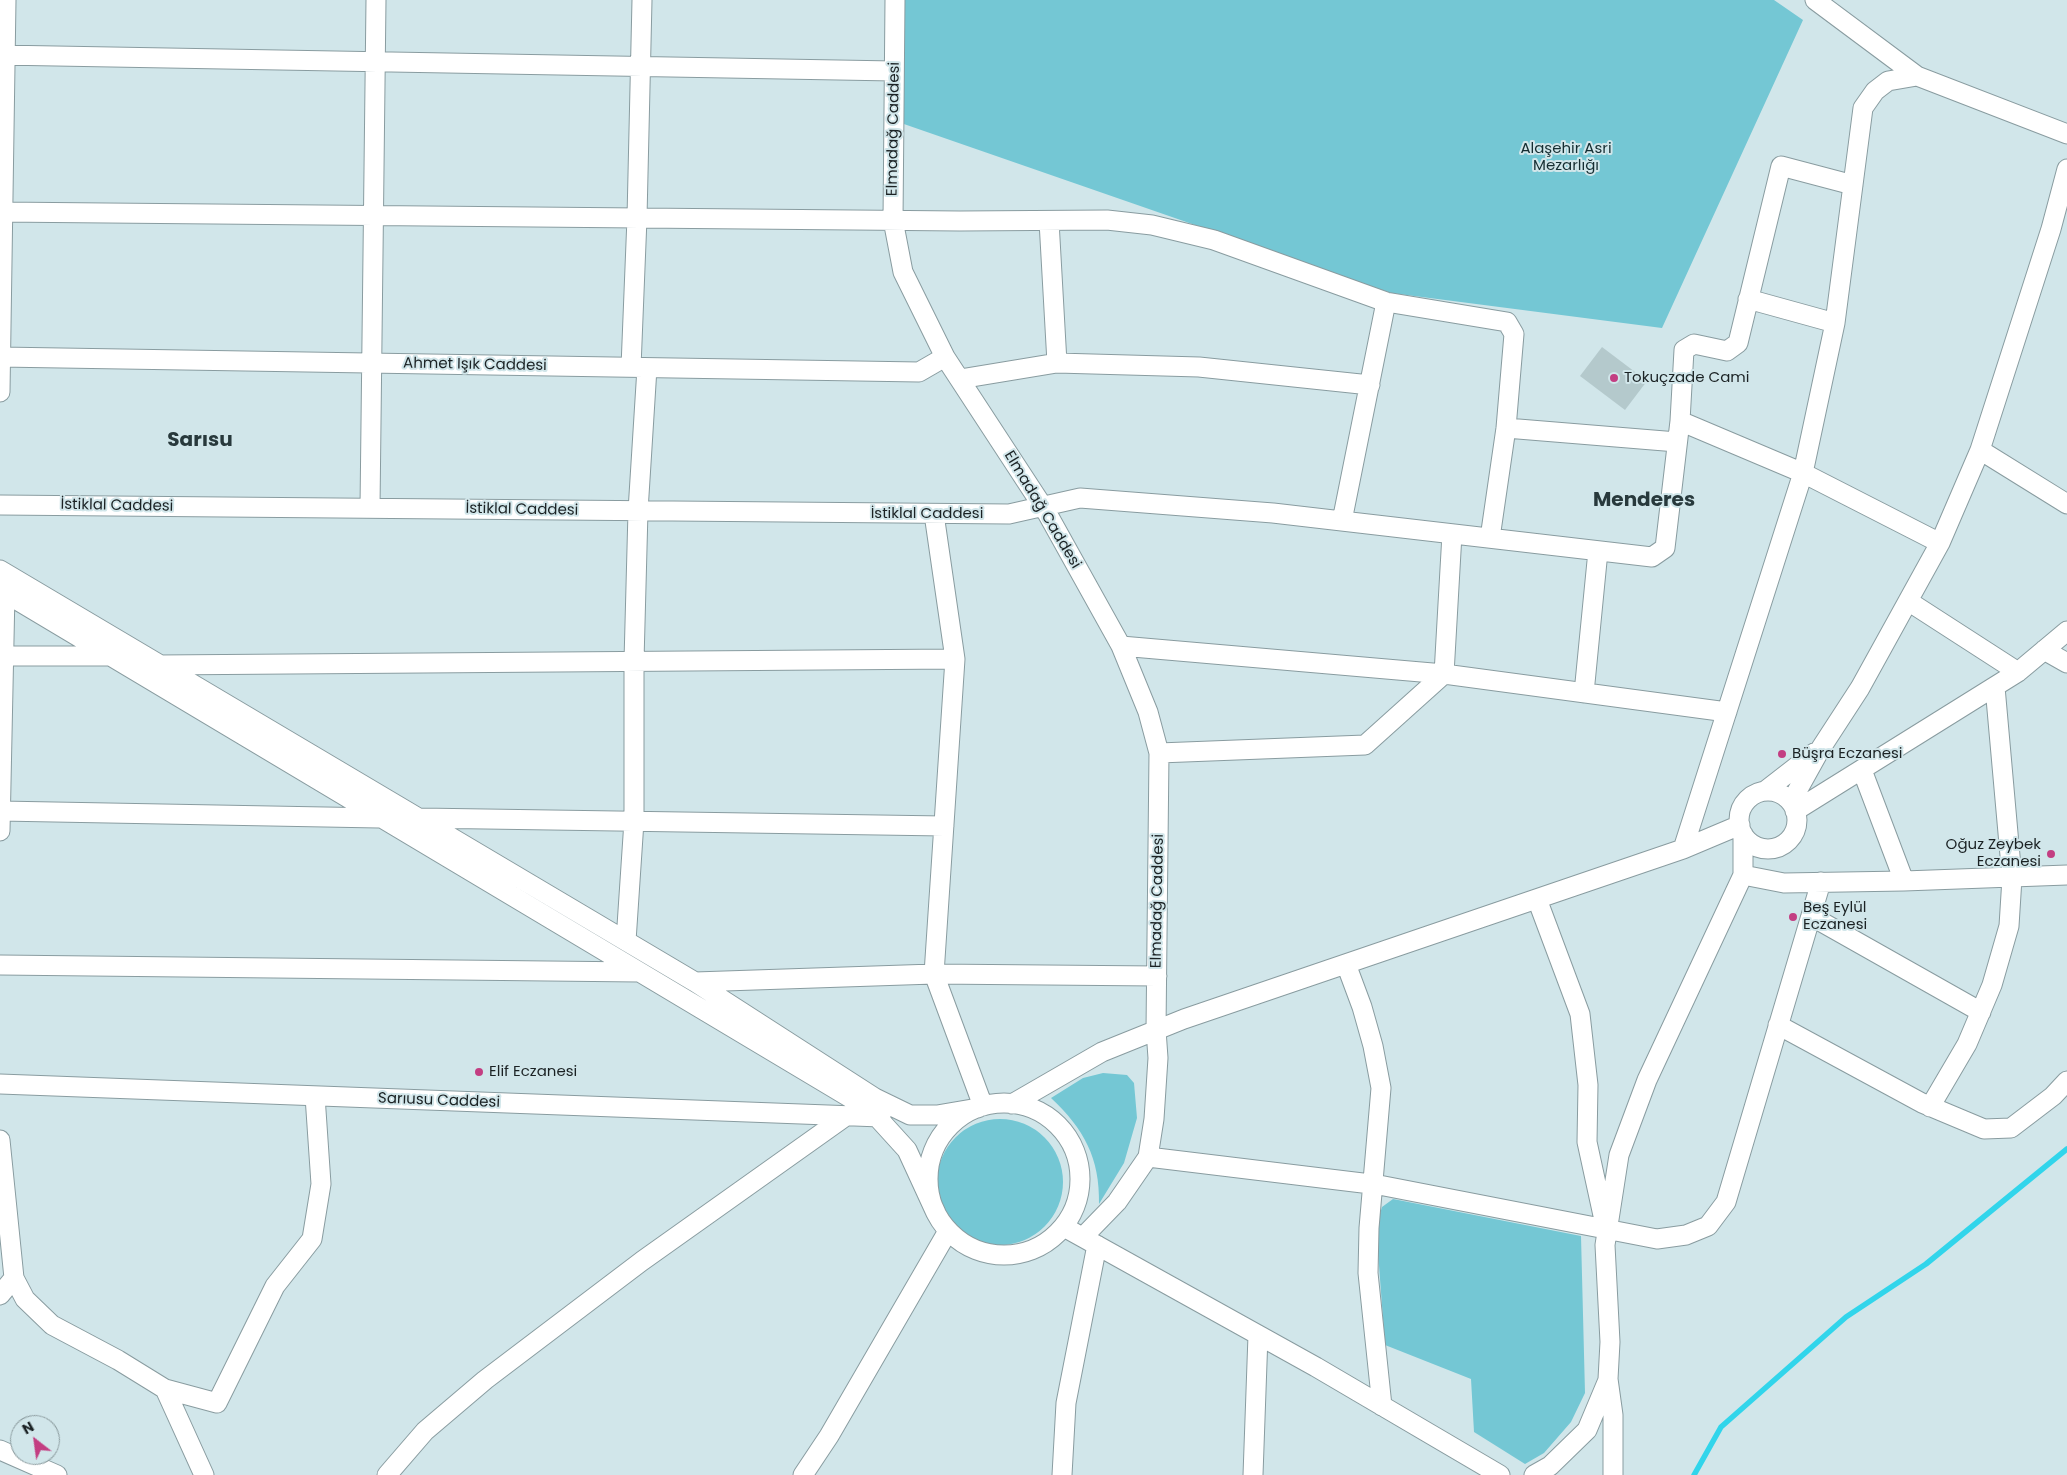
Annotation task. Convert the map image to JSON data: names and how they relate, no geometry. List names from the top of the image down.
{
  "streets": {
    "street": [
      "Elmadağ Caddesi",
      "Ahmet Işık Caddesi",
      "İstiklal Caddesi",
      "Sarıusu Caddesi"
    ]
  },
  "crossings": [
    ["Elmadağ Caddesi", "Ahmet Işık Caddesi"],
    ["Elmadağ Caddesi", "İstiklal Caddesi"]
  ],
  "districts": ["Sarısu", "Menderes"],
  "parks": ["Alaşehir Asri Mezarlığı"],
  "places": [
    "Tokuçzade Cami",
    "Büşra Eczanesi",
    "Oğuz Zeybek Eczanesi",
    "Beş Eylül Eczanesi",
    "Elif Eczanesi"
  ],
  "north": "top left"
}
